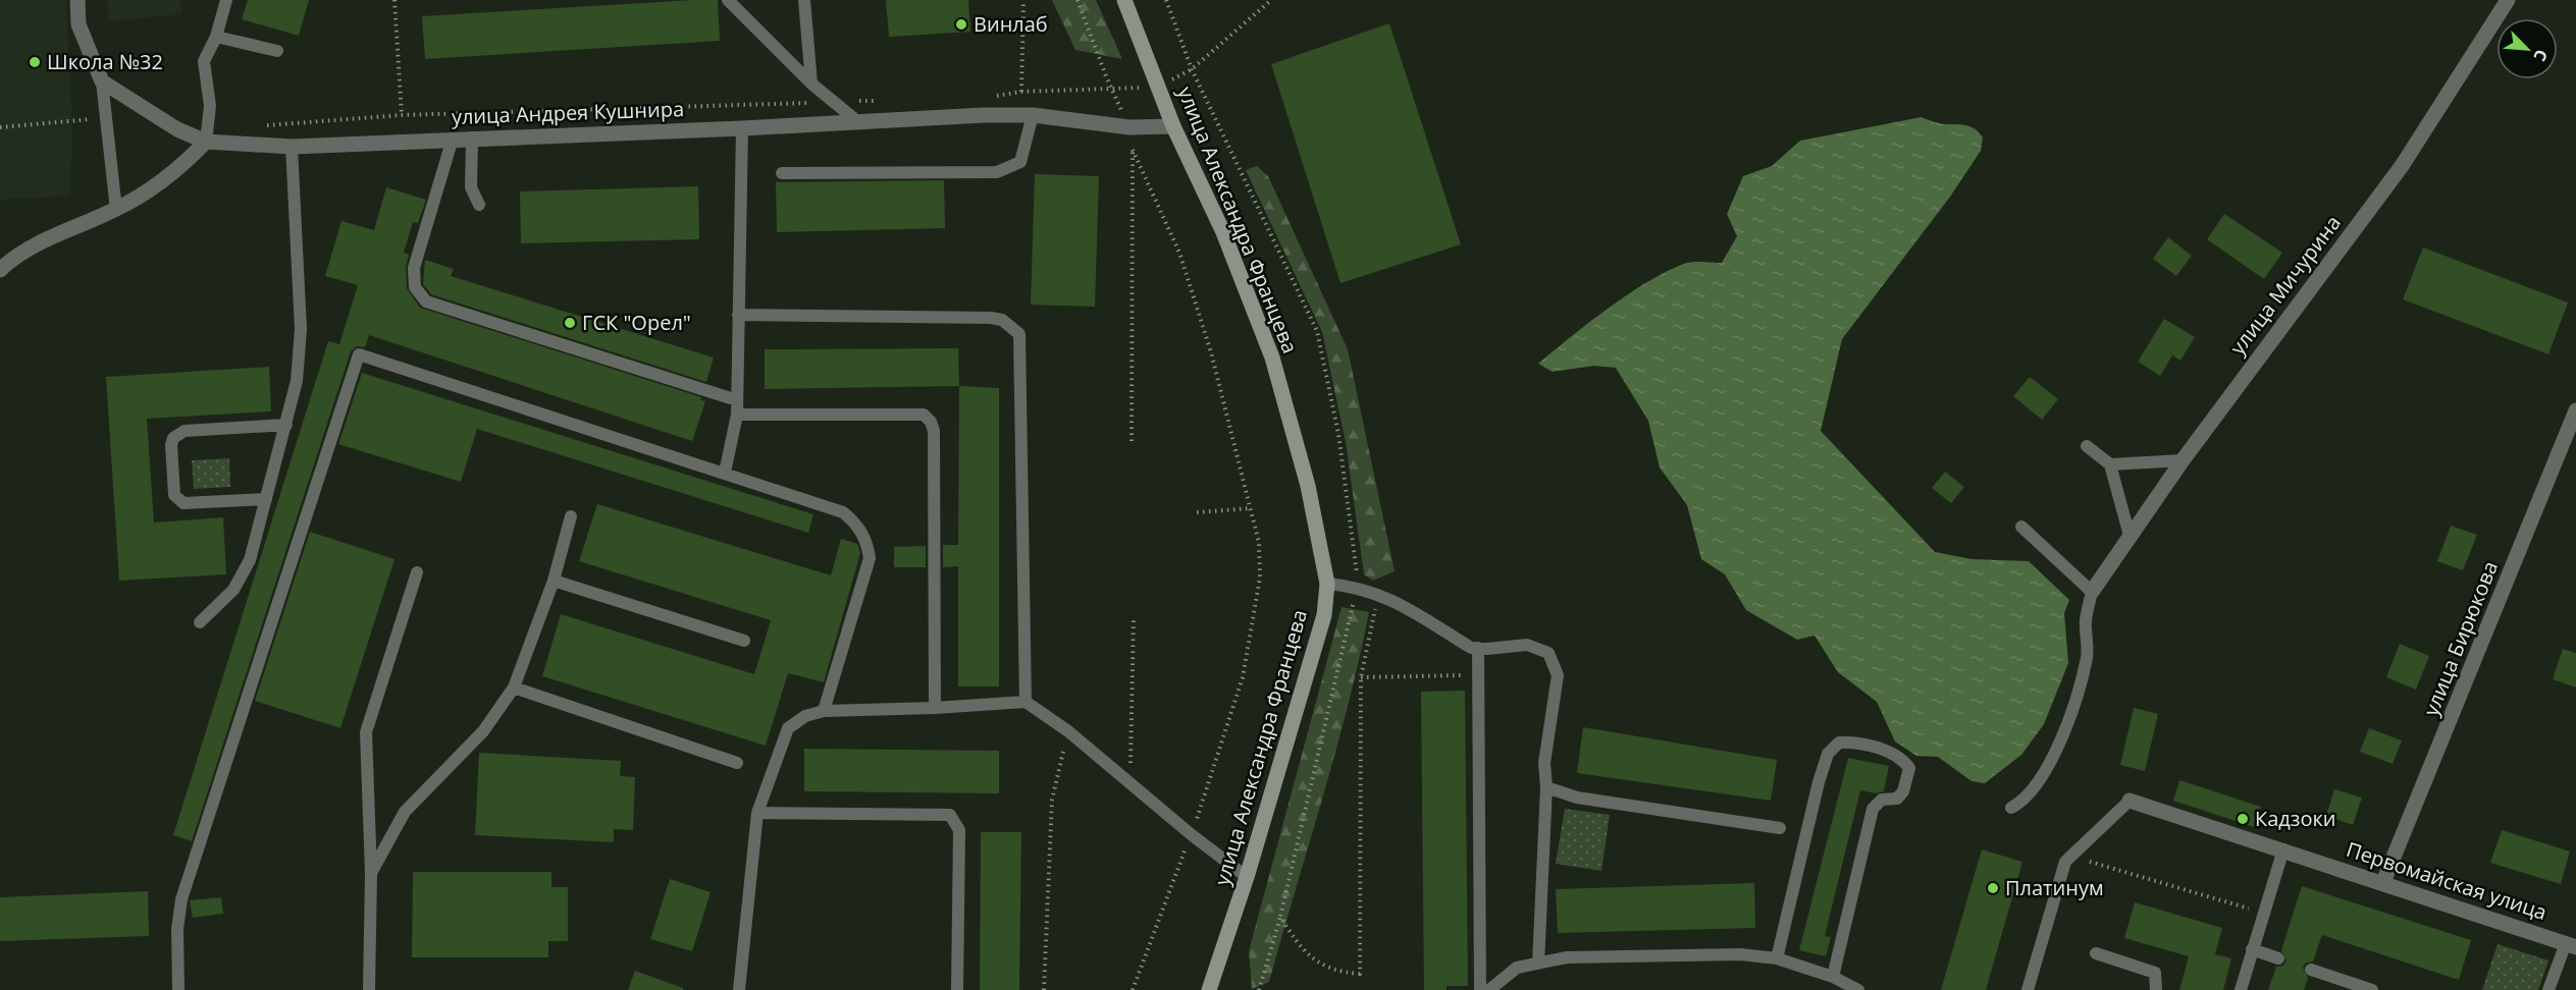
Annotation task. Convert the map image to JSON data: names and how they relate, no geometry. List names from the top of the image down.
{
  "streets": {
    "street": [
      "улица Андрея Кушнира",
      "улица Александра Францева",
      "улица Мичурина",
      "улица Бирюкова",
      "Первомайская улица"
    ]
  },
  "crossings": [
    ["улица Андрея Кушнира", "улица Александра Францева"],
    ["улица Бирюкова", "Первомайская улица"]
  ],
  "places": [
    "Винлаб",
    "Школа №32",
    "ГСК \"Орел\"",
    "Кадзоки",
    "Платинум"
  ],
  "north": "bottom right"
}
